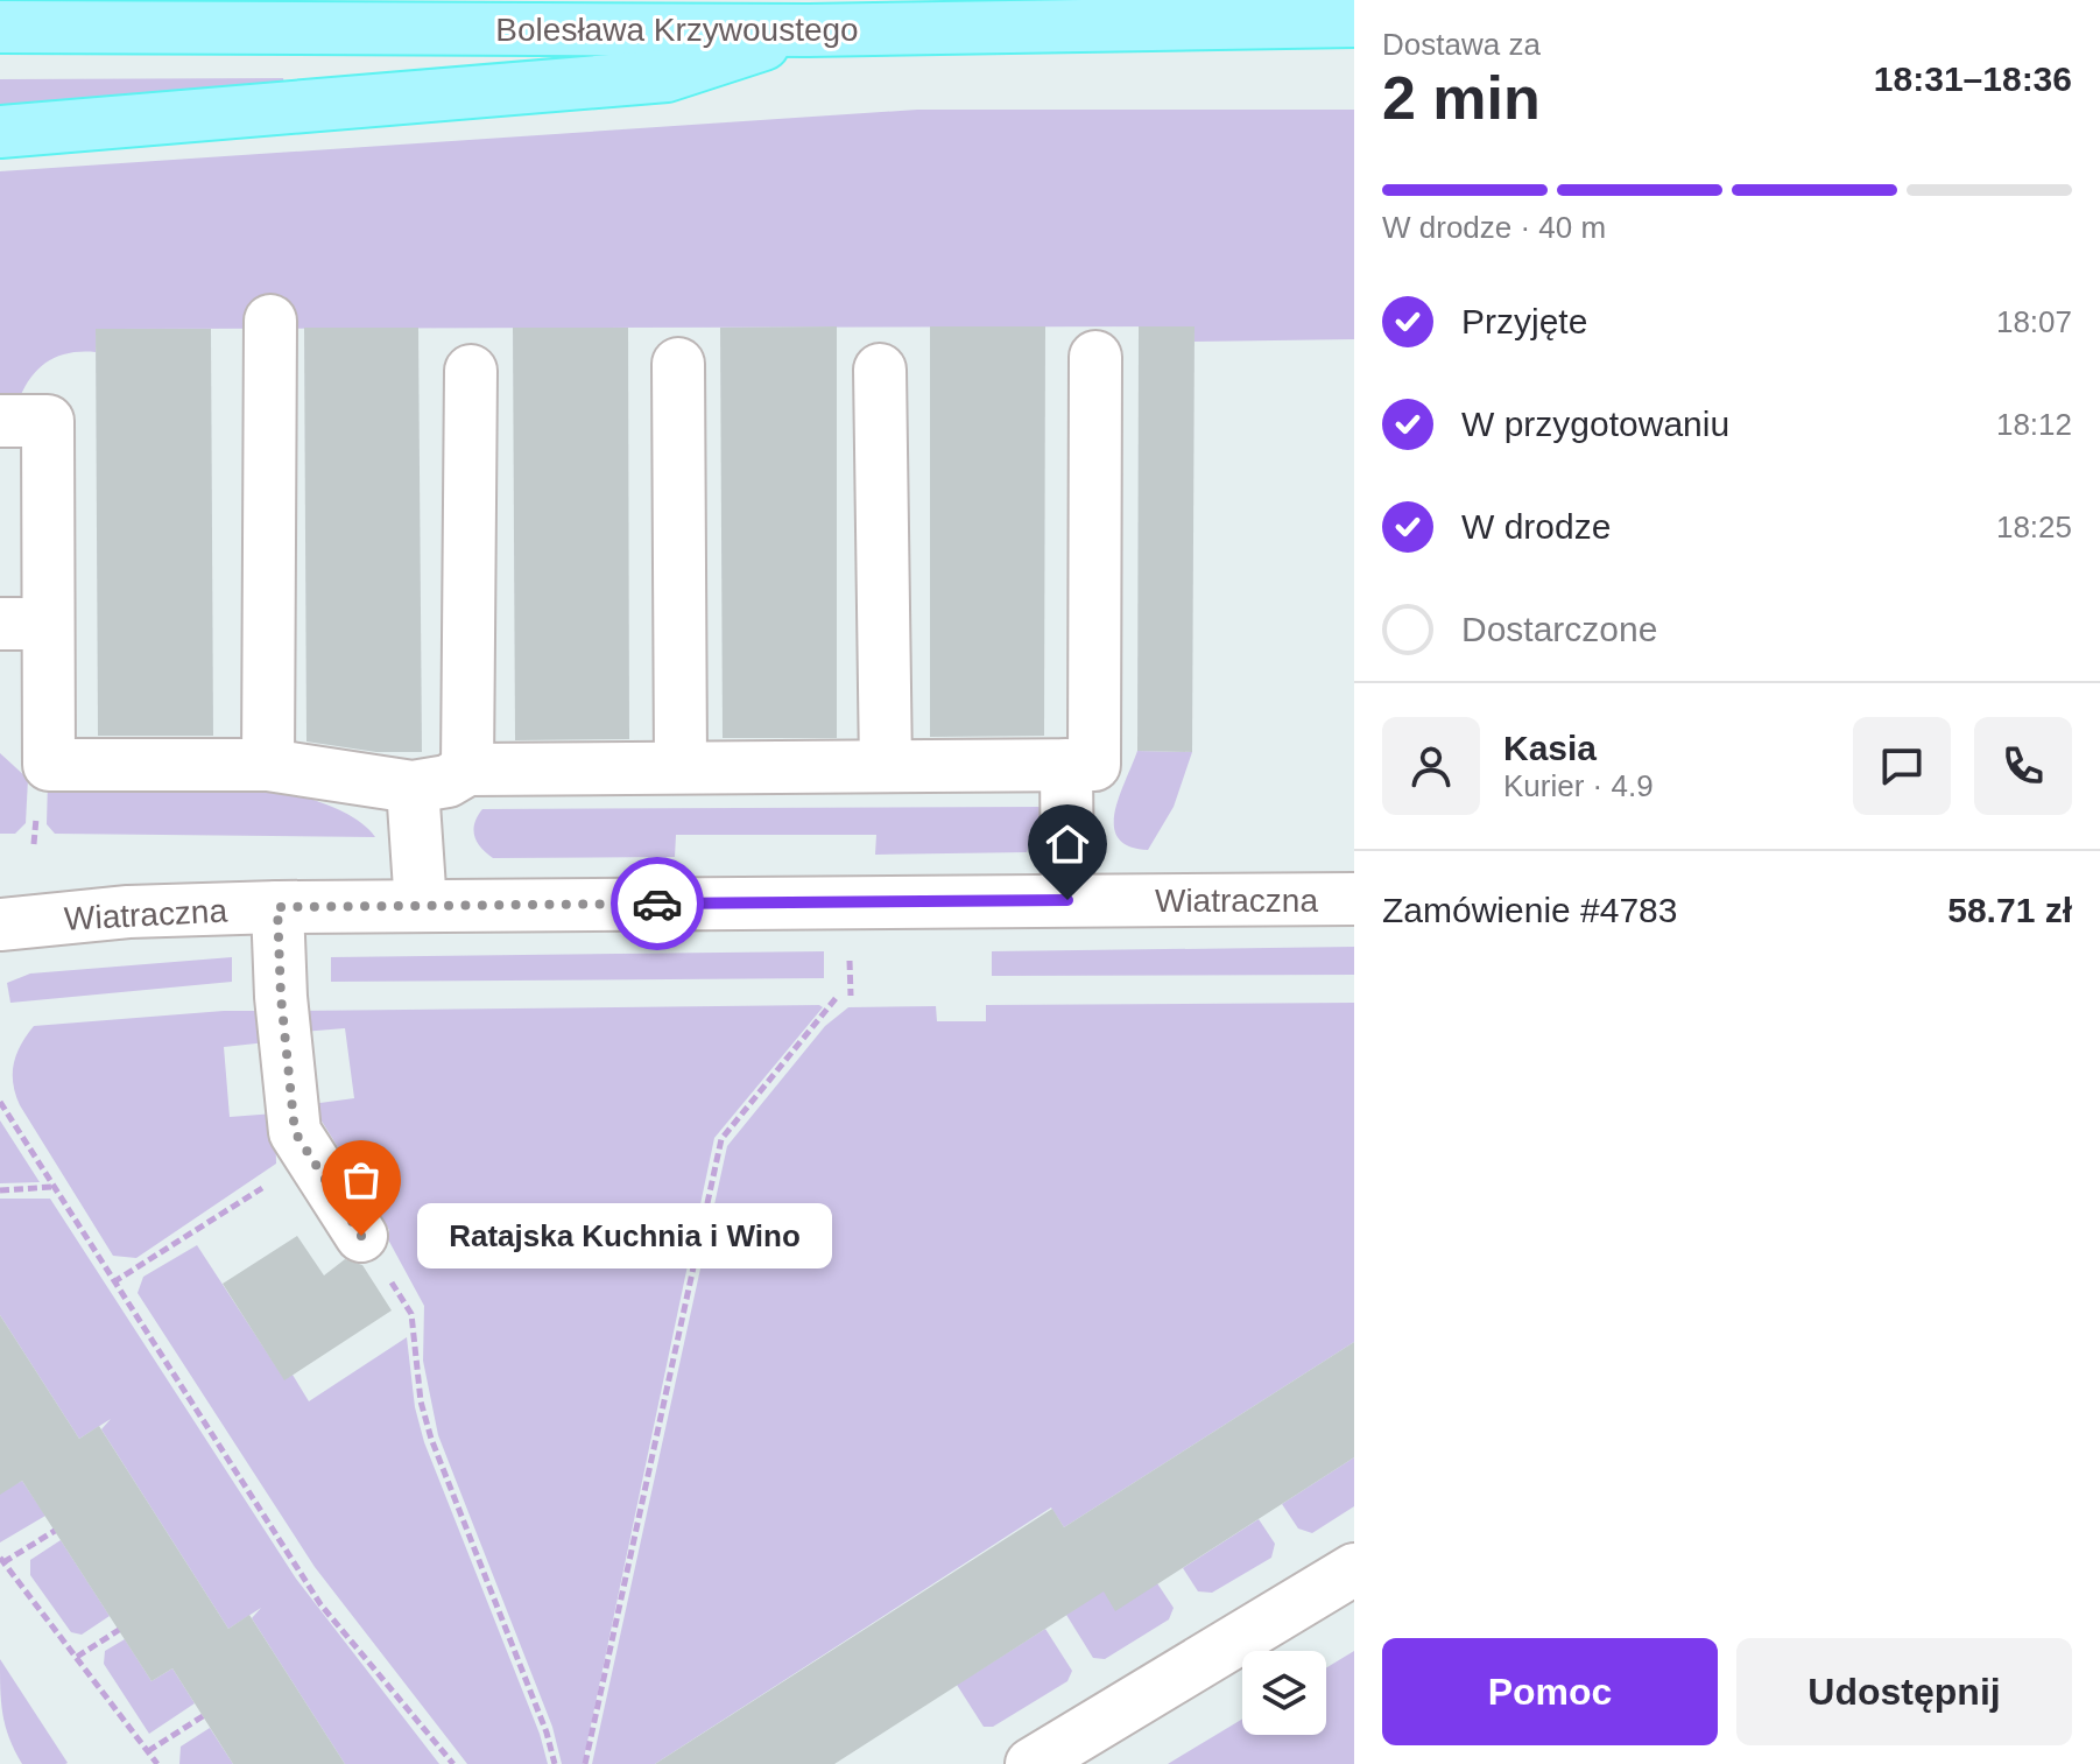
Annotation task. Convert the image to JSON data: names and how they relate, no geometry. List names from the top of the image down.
{
  "streets": {
    "main road": ["Bolesława Krzywoustego"],
    "street": ["Wiatraczna"]
  },
  "places": ["Ratajska Kuchnia i Wino"],
  "page": {
    "heading": ["2 min", "Dostawa za", "18:31–18:36"],
    "panel": [
      "Kasia",
      "Kurier · 4.9",
      "Zamówienie #4783",
      "58.71 zł"
    ],
    "bar": "W drodze · 40 m",
    "list": [
      ["Przyjęte", "18:07"],
      ["W przygotowaniu", "18:12"],
      ["W drodze", "18:25"],
      "Dostarczone"
    ],
    "bubble": "Ratajska Kuchnia i Wino",
    "buttons": ["Pomoc", "Udostępnij"]
  }
}
